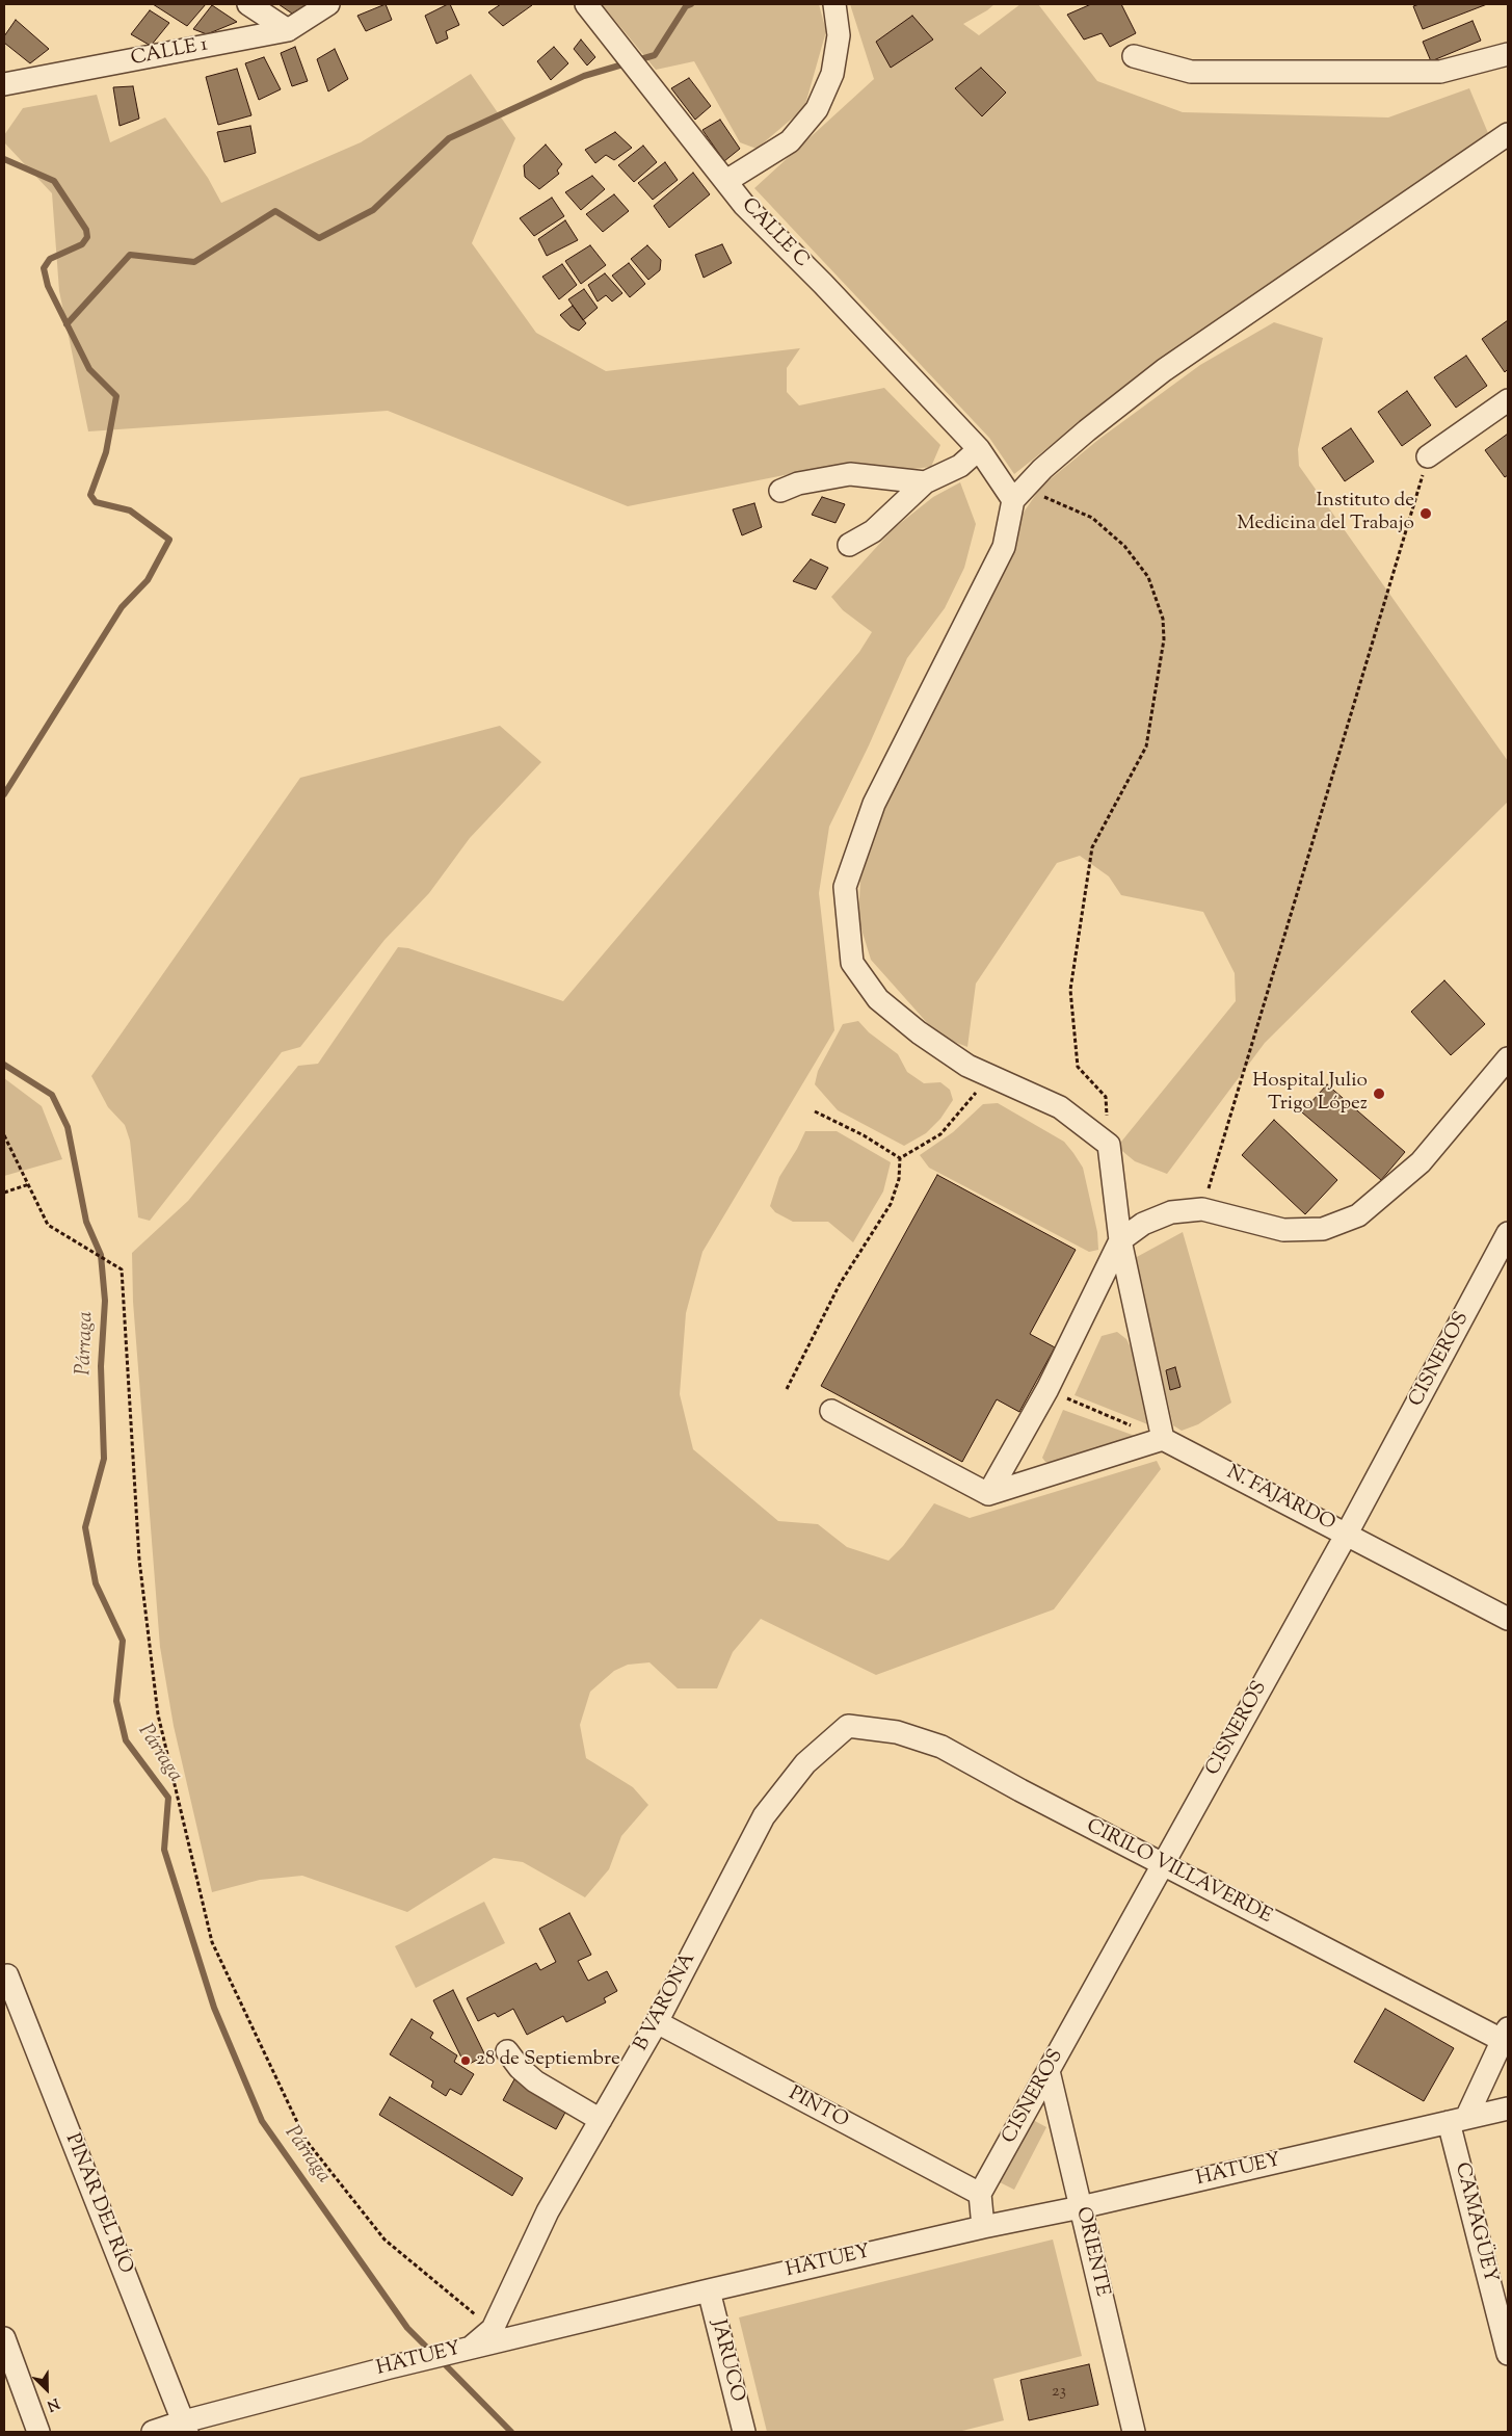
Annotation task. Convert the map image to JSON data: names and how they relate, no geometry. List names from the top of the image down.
{
  "streets": {
    "street": [
      "CALLE 1",
      "CALLE C",
      "CISNEROS",
      "N. FAJARDO",
      "CIRILO VILLAVERDE",
      "B VARONA",
      "PINTO",
      "HATUEY",
      "PINAR DEL RÍO",
      "CAMAGÜEY",
      "ORIENTE",
      "JARUCO"
    ]
  },
  "crossings": [
    ["CISNEROS", "N. FAJARDO"],
    ["CISNEROS", "CIRILO VILLAVERDE"],
    ["CISNEROS", "PINTO"],
    ["CISNEROS", "ORIENTE"],
    ["CIRILO VILLAVERDE", "B VARONA"],
    ["B VARONA", "PINTO"],
    ["B VARONA", "HATUEY"],
    ["HATUEY", "PINAR DEL RÍO"],
    ["HATUEY", "CAMAGÜEY"],
    ["HATUEY", "ORIENTE"],
    ["HATUEY", "JARUCO"]
  ],
  "water": ["Párraga"],
  "places": ["Instituto de Medicina del Trabajo", "Hospital Julio Trigo López", "28 de Septiembre"],
  "house_numbers": ["23"],
  "north": "bottom right"
}
